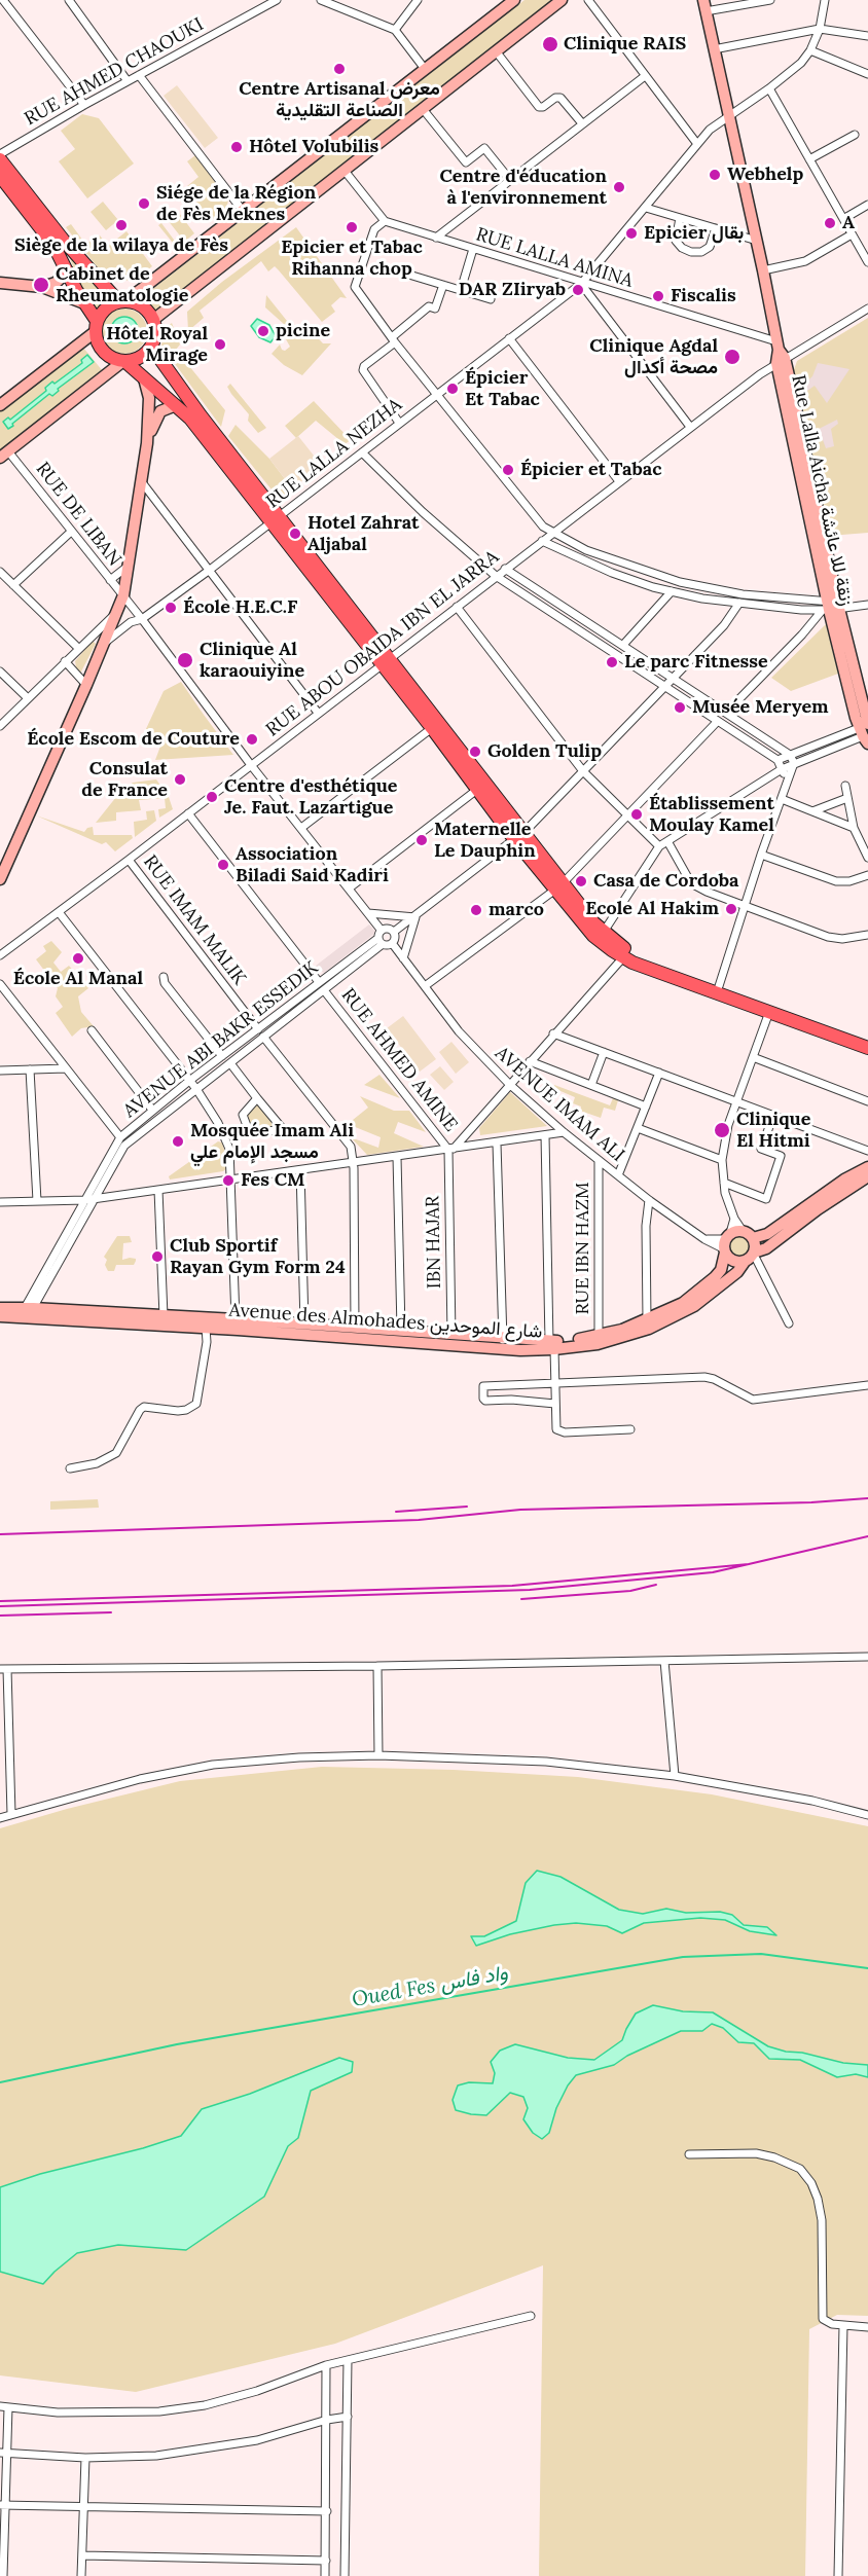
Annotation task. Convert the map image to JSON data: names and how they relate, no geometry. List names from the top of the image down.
{
  "streets": {
    "street": [
      "RUE AHMED CHAOUKI",
      "RUE LALLA AMINA",
      "RUE LALLA NEZHA",
      "Rue Lalla Aicha زنقة للا عائشة",
      "RUE DE LIBAN",
      "RUE ABOU OBAIDA IBN EL JARRA",
      "RUE IMAM MALIK",
      "AVENUE ABI BAKR ESSEDIK",
      "RUE AHMED AMINE",
      "AVENUE IMAM ALI",
      "IBN HAJAR",
      "RUE IBN HAZM",
      "Avenue des Almohades شارع الموحدين"
    ]
  },
  "crossings": [
    ["RUE LALLA AMINA", "RUE LALLA NEZHA"],
    ["RUE LALLA AMINA", "Rue Lalla Aicha زنقة للا عائشة"],
    ["RUE LALLA AMINA", "RUE ABOU OBAIDA IBN EL JARRA"],
    ["RUE LALLA NEZHA", "Rue Lalla Aicha زنقة للا عائشة"],
    ["Rue Lalla Aicha زنقة للا عائشة", "RUE ABOU OBAIDA IBN EL JARRA"],
    ["RUE ABOU OBAIDA IBN EL JARRA", "RUE IMAM MALIK"],
    ["RUE ABOU OBAIDA IBN EL JARRA", "RUE AHMED AMINE"],
    ["RUE IMAM MALIK", "AVENUE ABI BAKR ESSEDIK"],
    ["AVENUE ABI BAKR ESSEDIK", "RUE AHMED AMINE"],
    ["AVENUE ABI BAKR ESSEDIK", "Avenue des Almohades شارع الموحدين"],
    ["RUE AHMED AMINE", "IBN HAJAR"],
    ["AVENUE IMAM ALI", "RUE IBN HAZM"],
    ["AVENUE IMAM ALI", "Avenue des Almohades شارع الموحدين"],
    ["IBN HAJAR", "Avenue des Almohades شارع الموحدين"],
    ["RUE IBN HAZM", "Avenue des Almohades شارع الموحدين"]
  ],
  "water": ["Oued Fes واد فاس"],
  "places": [
    "Clinique RAIS",
    "Centre Artisanal معرض الصناعة التقليدية",
    "Hôtel Volubilis",
    "Webhelp",
    "Centre d'éducation à l'environnement",
    "Siége de la Région de Fès Meknes",
    "A",
    "Siège de la wilaya de Fès",
    "Epicier et Tabac Rihanna chop",
    "Epicier بقال",
    "Cabinet de Rheumatologie",
    "DAR ZIiryab",
    "Fiscalis",
    "picine",
    "Hôtel Royal Mirage",
    "Clinique Agdal مصحة أكدال",
    "Épicier Et Tabac",
    "Épicier et Tabac",
    "Hotel Zahrat Aljabal",
    "École H.E.C.F",
    "Clinique Al karaouiyine",
    "Le parc Fitnesse",
    "Musée Meryem",
    "École Escom de Couture",
    "Golden Tulip",
    "Consulat de France",
    "Centre d'esthétique Je. Faut. Lazartigue",
    "Établissement Moulay Kamel",
    "Maternelle Le Dauphin",
    "Association Biladi Said Kadiri",
    "Casa de Cordoba",
    "Ecole Al Hakim",
    "marco",
    "École Al Manal",
    "Clinique El Hitmi",
    "Mosquée Imam Ali مسجد الإمام علي",
    "Fes CM",
    "Club Sportif Rayan Gym Form 24"
  ]
}
